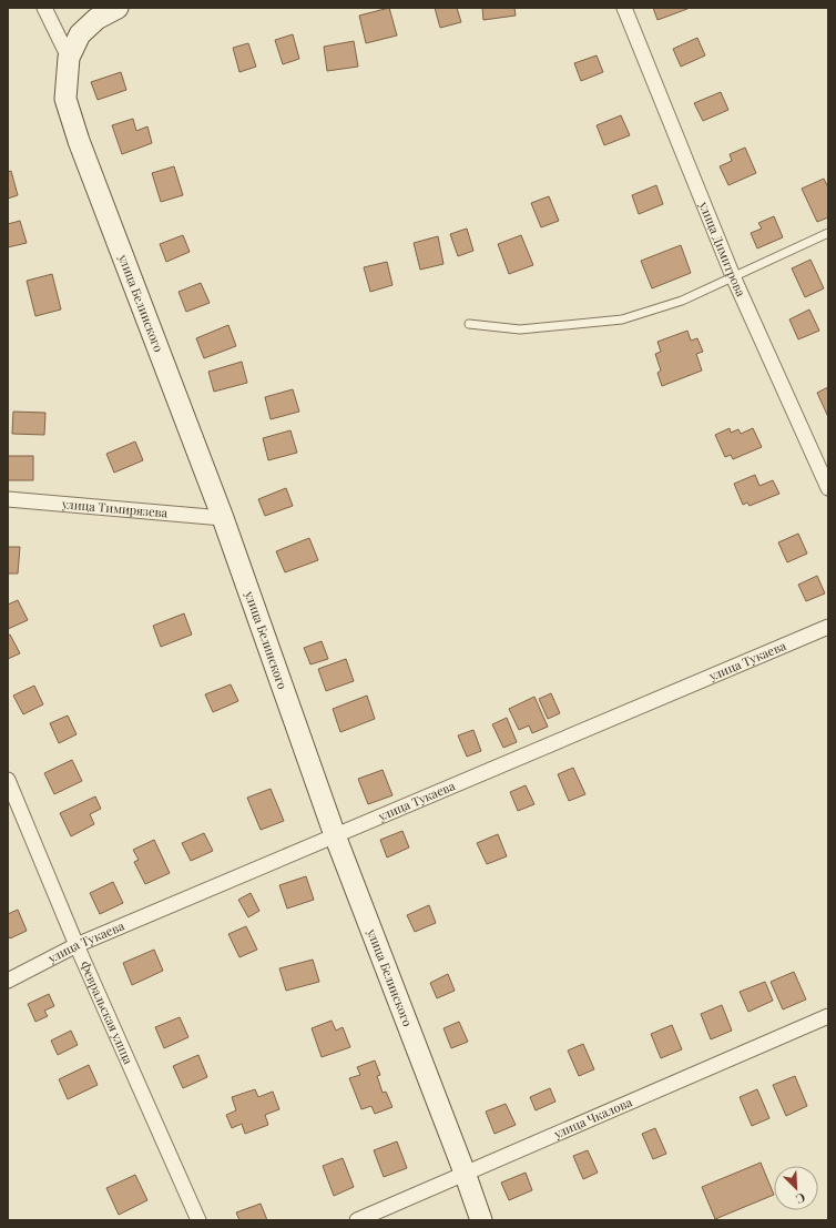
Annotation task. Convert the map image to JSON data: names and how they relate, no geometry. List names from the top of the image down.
{
  "streets": {
    "street": [
      "улица Димитрова",
      "улица Белинского",
      "улица Тимирязева",
      "улица Тукаева",
      "Февральская улица",
      "улица Чкалова"
    ]
  },
  "crossings": [
    ["улица Белинского", "улица Тимирязева"],
    ["улица Белинского", "улица Тукаева"],
    ["улица Белинского", "улица Чкалова"],
    ["улица Тукаева", "Февральская улица"]
  ],
  "north": "bottom right"
}
